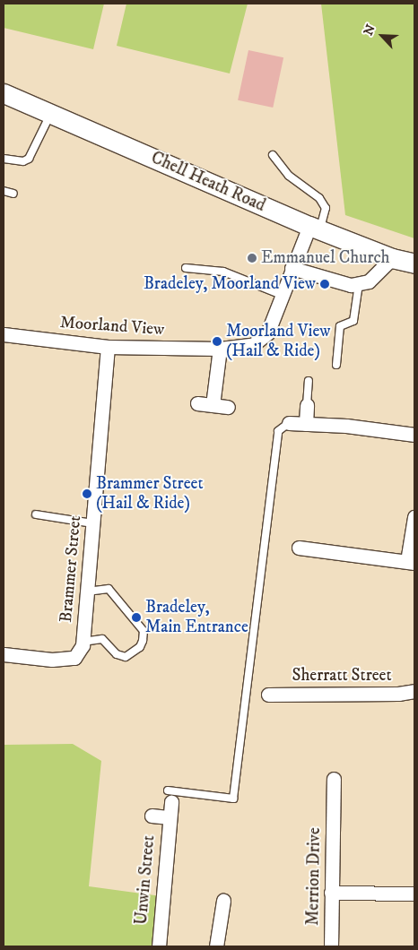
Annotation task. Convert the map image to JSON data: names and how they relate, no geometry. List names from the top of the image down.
{
  "streets": {
    "street": [
      "Chell Heath Road",
      "Moorland View",
      "Brammer Street",
      "Sherratt Street",
      "Merrion Drive",
      "Unwin Street"
    ]
  },
  "crossings": [
    ["Chell Heath Road", "Moorland View"],
    ["Moorland View", "Brammer Street"]
  ],
  "places": [
    "Emmanuel Church",
    "Bradeley, Moorland View",
    "Moorland View (Hail & Ride)",
    "Brammer Street (Hail & Ride)",
    "Bradeley, Main Entrance"
  ],
  "north": "top left"
}
